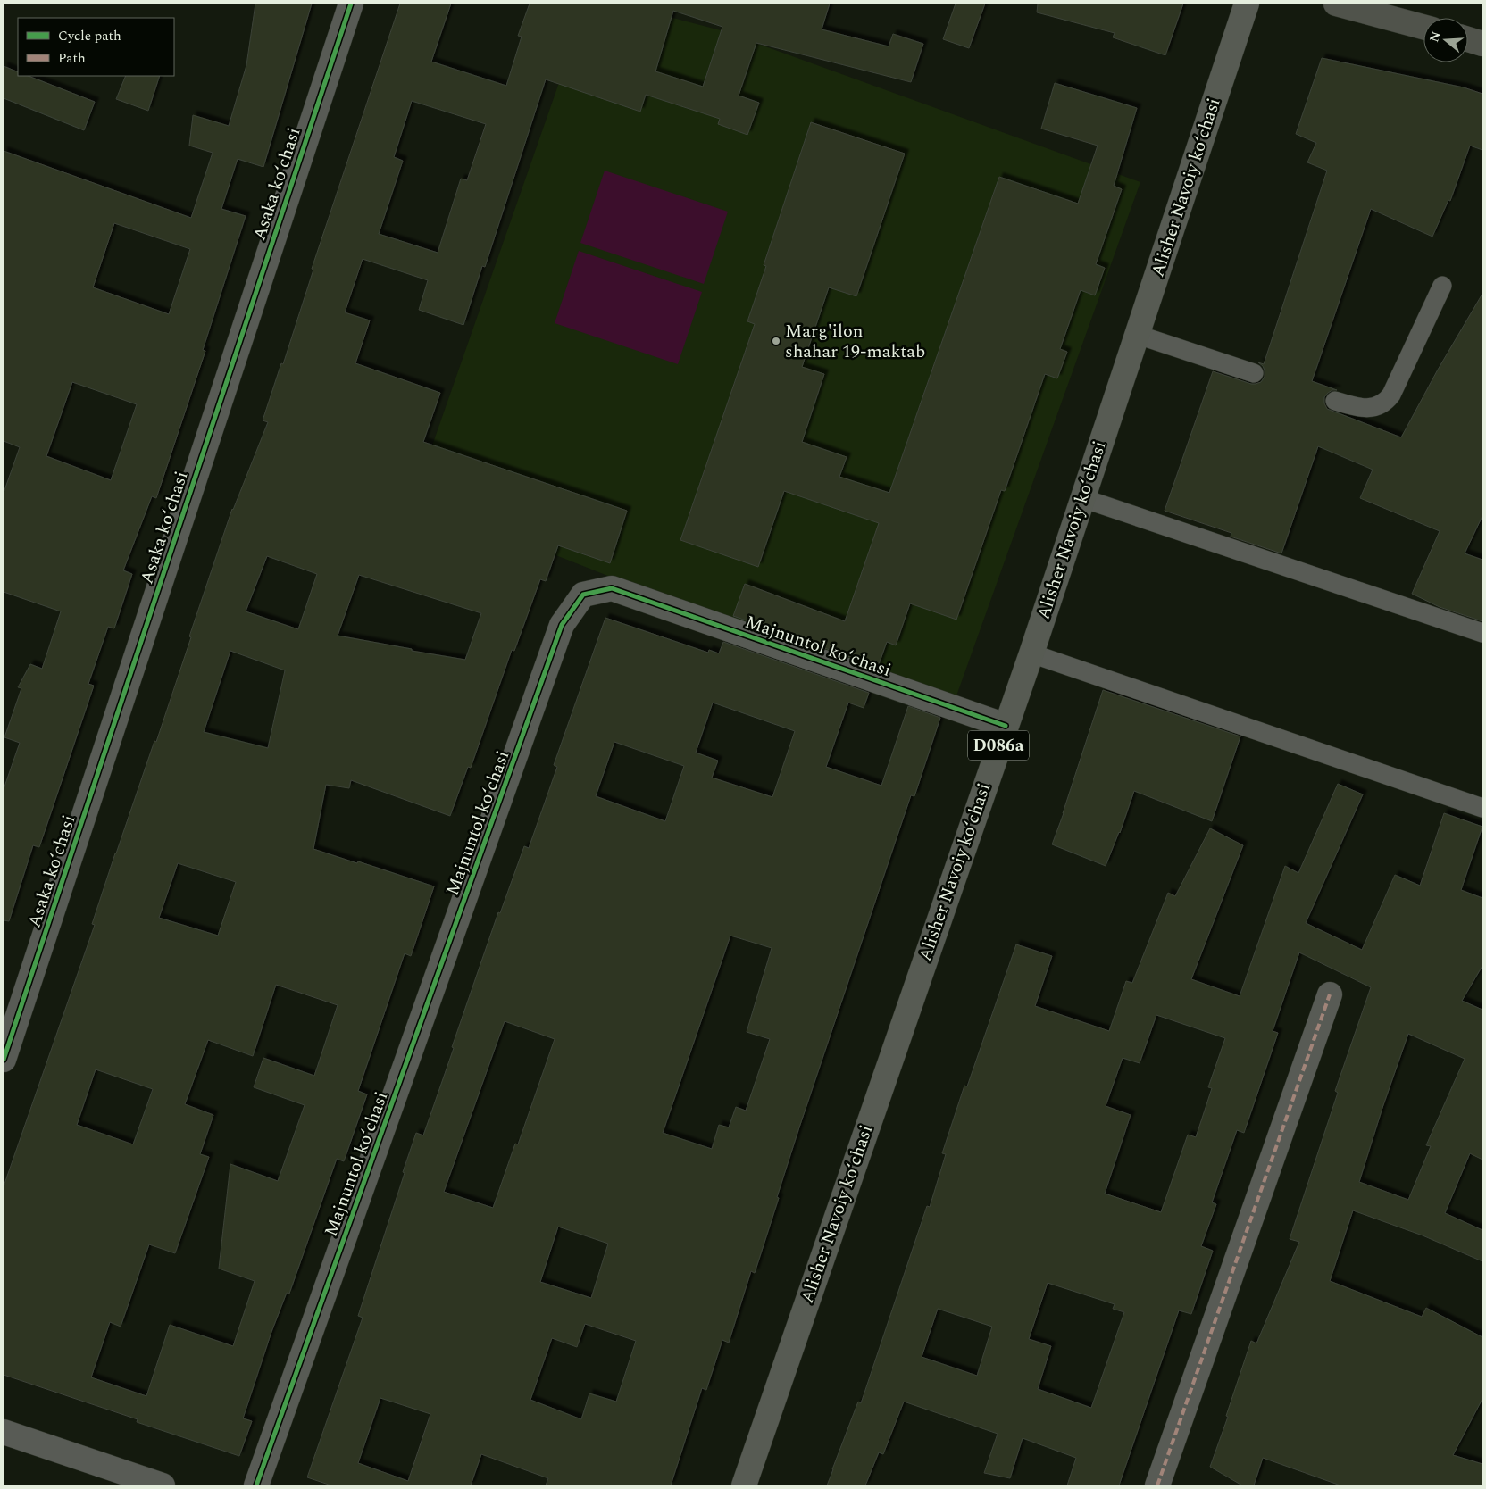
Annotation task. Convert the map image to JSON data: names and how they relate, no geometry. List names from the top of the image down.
{
  "streets": {
    "main road": ["Alisher Navoiy koʻchasi", "D086a"],
    "street": ["Asaka koʻchasi", "Majnuntol koʻchasi"]
  },
  "crossings": [
    ["Alisher Navoiy koʻchasi", "Majnuntol koʻchasi"]
  ],
  "places": ["Marg'ilon shahar 19-maktab"],
  "legend": ["Cycle path", "Path"],
  "north": "left"
}
